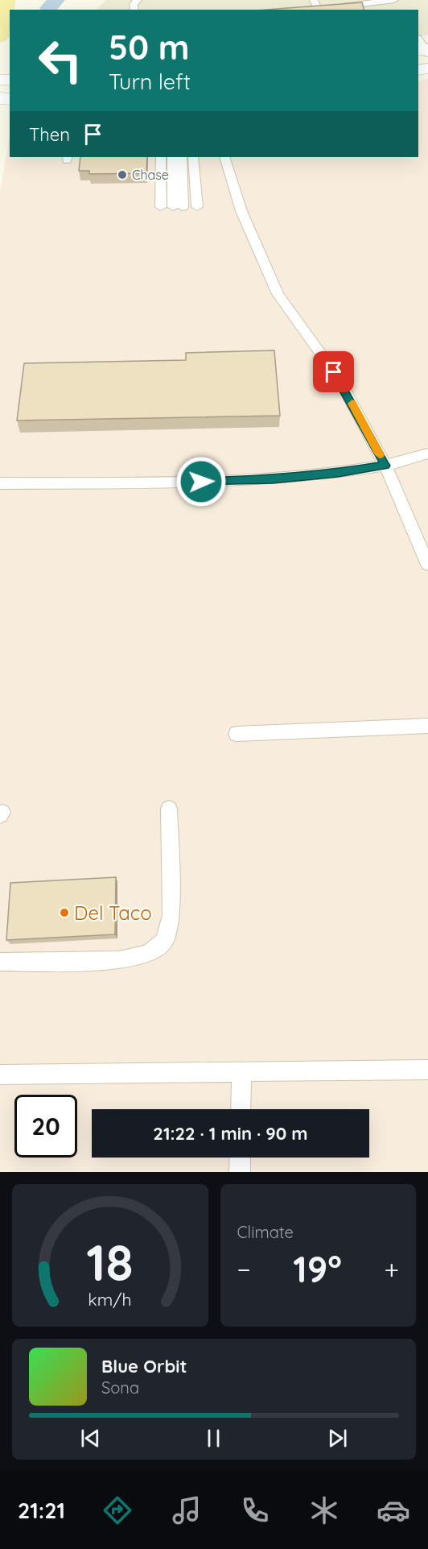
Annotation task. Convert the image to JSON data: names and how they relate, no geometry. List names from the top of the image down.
{
  "places": ["Chase", "Del Taco"],
  "page": {
    "turn": ["50 m", "Turn left"],
    "then": "Then",
    "limit": "20",
    "trip": "21:22 · 1 min · 90 m",
    "tile": "Climate",
    "heat": ["−", "19°", "+"],
    "song": ["Blue Orbit", "Sona"],
    "tabs": "21:21",
    "gauge": ["18", "km/h"]
  }
}
